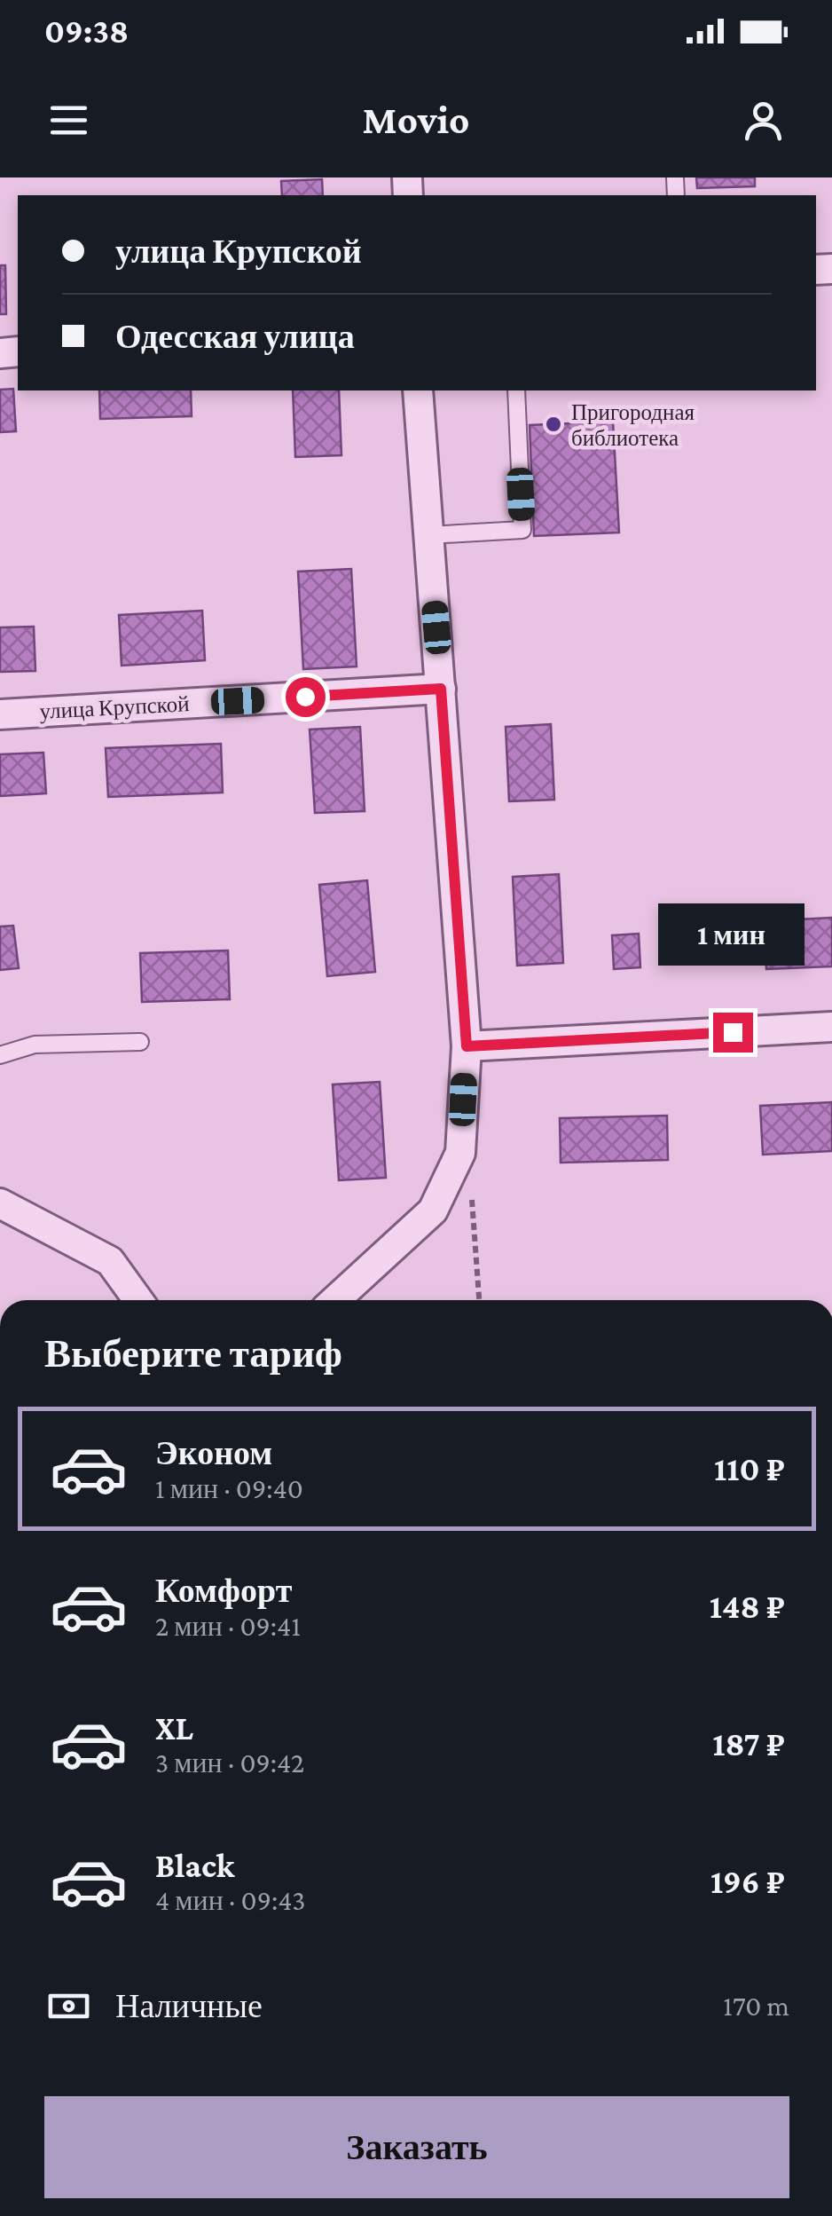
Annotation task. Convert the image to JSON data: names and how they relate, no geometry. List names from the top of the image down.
{
  "streets": {
    "street": ["улица Крупской"]
  },
  "places": ["Пригородная библиотека"],
  "page": {
    "status": "09:38",
    "header": "Movio",
    "banner": ["улица Крупской", "Одесская улица"],
    "bubble": "1 мин",
    "heading": "Выберите тариф",
    "list": [
      {
        "name": "Эконом",
        "note": "1 мин · 09:40",
        "value": "110 ₽"
      },
      {
        "name": "Комфорт",
        "note": "2 мин · 09:41",
        "value": "148 ₽"
      },
      {
        "name": "XL",
        "note": "3 мин · 09:42",
        "value": "187 ₽"
      },
      {
        "name": "Black",
        "note": "4 мин · 09:43",
        "value": "196 ₽"
      }
    ],
    "pay": ["Наличные", "170 m"],
    "buttons": "Заказать"
  }
}
